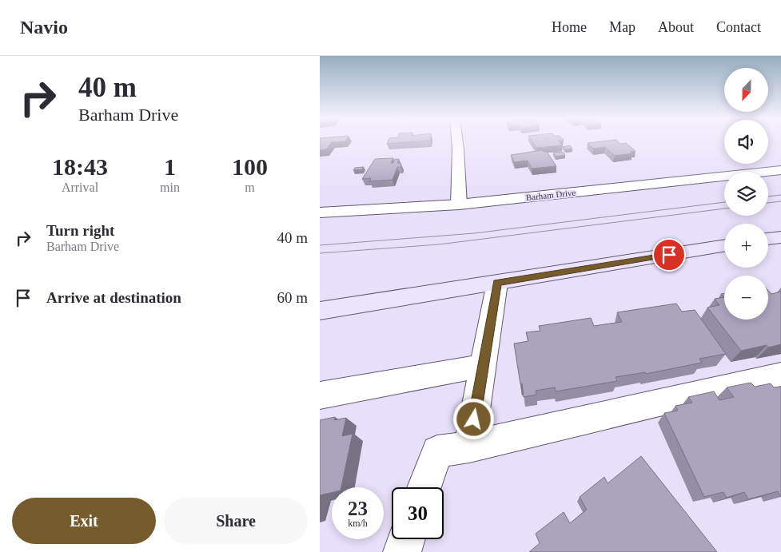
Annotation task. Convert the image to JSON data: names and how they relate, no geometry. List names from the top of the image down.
{
  "streets": {
    "street": ["Barham Drive"]
  },
  "north": "bottom",
  "page": {
    "header": "Navio",
    "nav": [
      "Home",
      "Map",
      "About",
      "Contact"
    ],
    "turn": ["40 m", "Barham Drive"],
    "map_buttons": ["+", "−"],
    "eta": [
      "18:43",
      "Arrival",
      "1",
      "min",
      "100",
      "m"
    ],
    "list": [
      {
        "name": "Turn right",
        "note": "Barham Drive",
        "value": "40 m"
      },
      {
        "name": "Arrive at destination",
        "value": "60 m"
      }
    ],
    "speed": "23 km/h",
    "limit": "30",
    "buttons": ["Exit", "Share"]
  }
}
